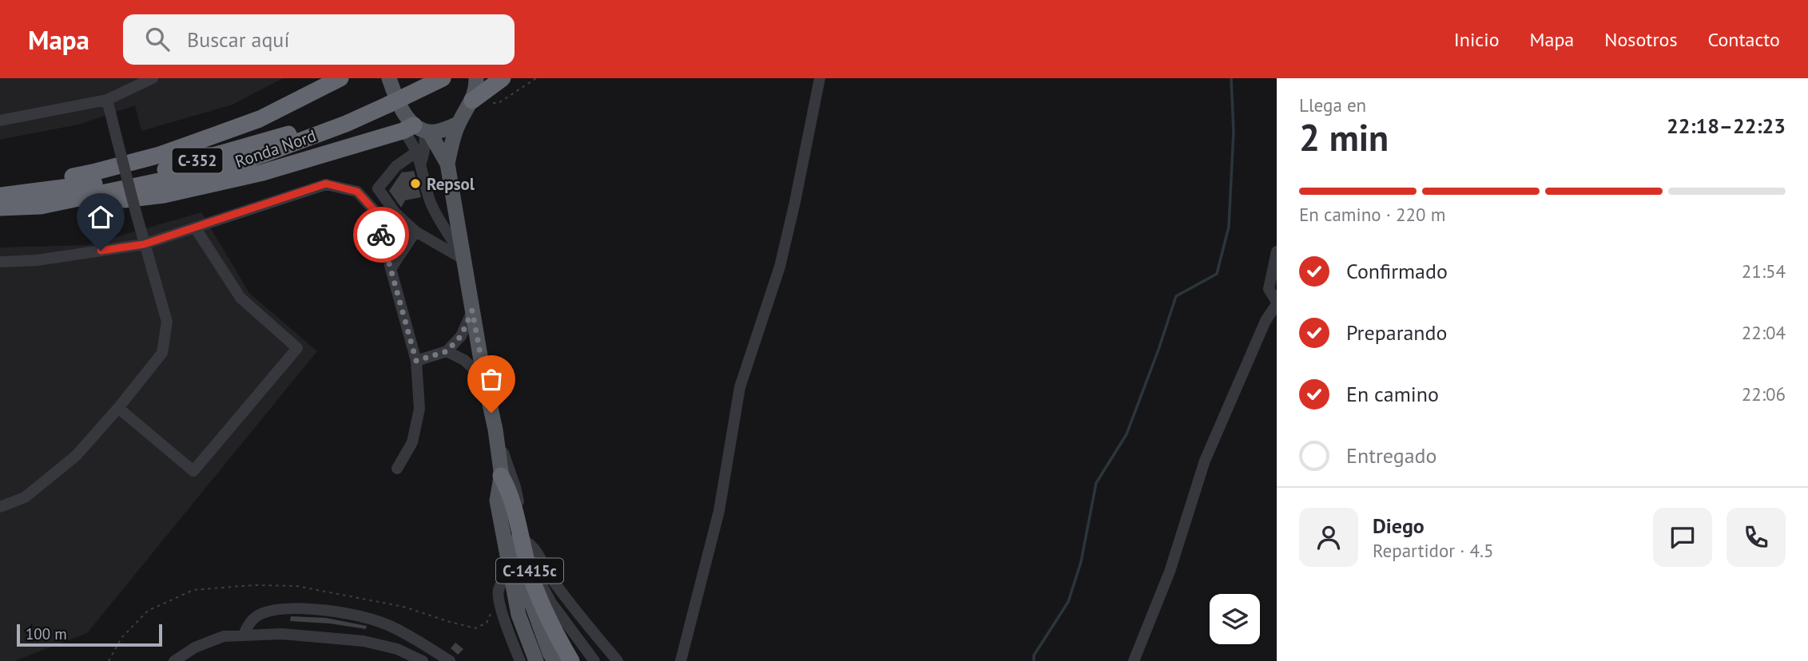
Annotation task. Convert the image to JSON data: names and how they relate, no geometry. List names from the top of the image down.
{
  "streets": {
    "highway": ["Ronda Nord", "C-352", "C-1415c"]
  },
  "crossings": [
    ["Ronda Nord", "C-1415c"]
  ],
  "places": ["Repsol"],
  "scale_bar": "100 m",
  "page": {
    "header": "Mapa",
    "search": "Buscar aquí",
    "nav": [
      "Inicio",
      "Mapa",
      "Nosotros",
      "Contacto"
    ],
    "heading": ["2 min", "Llega en", "22:18–22:23"],
    "panel": ["Diego", "Repartidor · 4.5"],
    "bar": "En camino · 220 m",
    "list": [
      ["Confirmado", "21:54"],
      ["Preparando", "22:04"],
      ["En camino", "22:06"],
      "Entregado"
    ],
    "scale": "100 m"
  }
}
